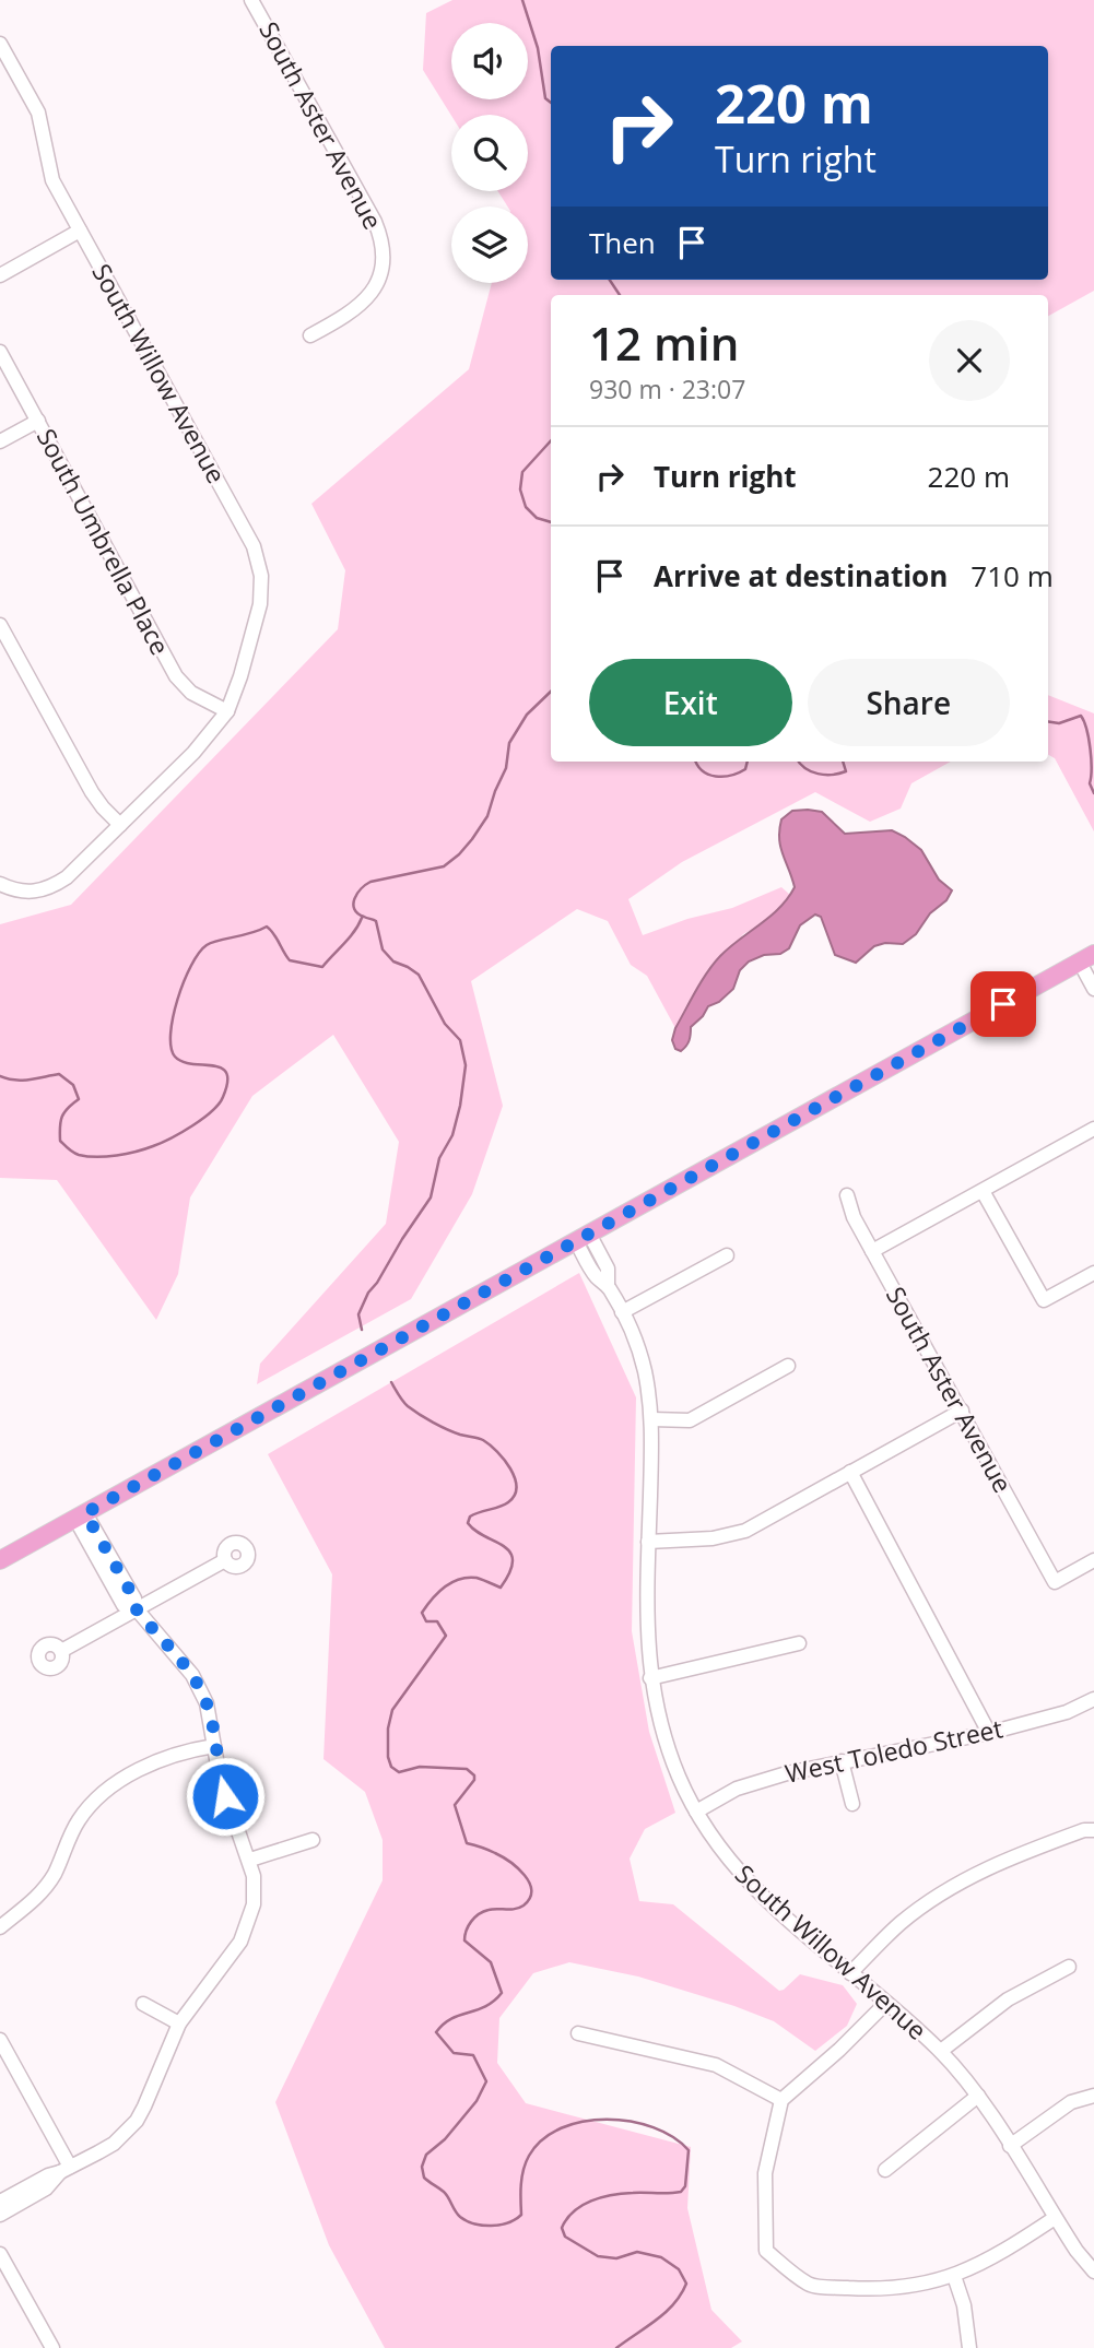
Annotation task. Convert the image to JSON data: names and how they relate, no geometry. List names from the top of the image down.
{
  "streets": {
    "street": [
      "South Aster Avenue",
      "South Willow Avenue",
      "South Umbrella Place",
      "West Toledo Street"
    ]
  },
  "crossings": [
    ["South Willow Avenue", "South Umbrella Place"],
    ["South Willow Avenue", "West Toledo Street"]
  ],
  "page": {
    "turn": ["220 m", "Turn right"],
    "then": "Then",
    "heading": ["12 min", "930 m · 23:07"],
    "list": [
      {
        "name": "Turn right",
        "value": "220 m"
      },
      {
        "name": "Arrive at destination",
        "value": "710 m"
      }
    ],
    "buttons": ["Exit", "Share"]
  }
}
